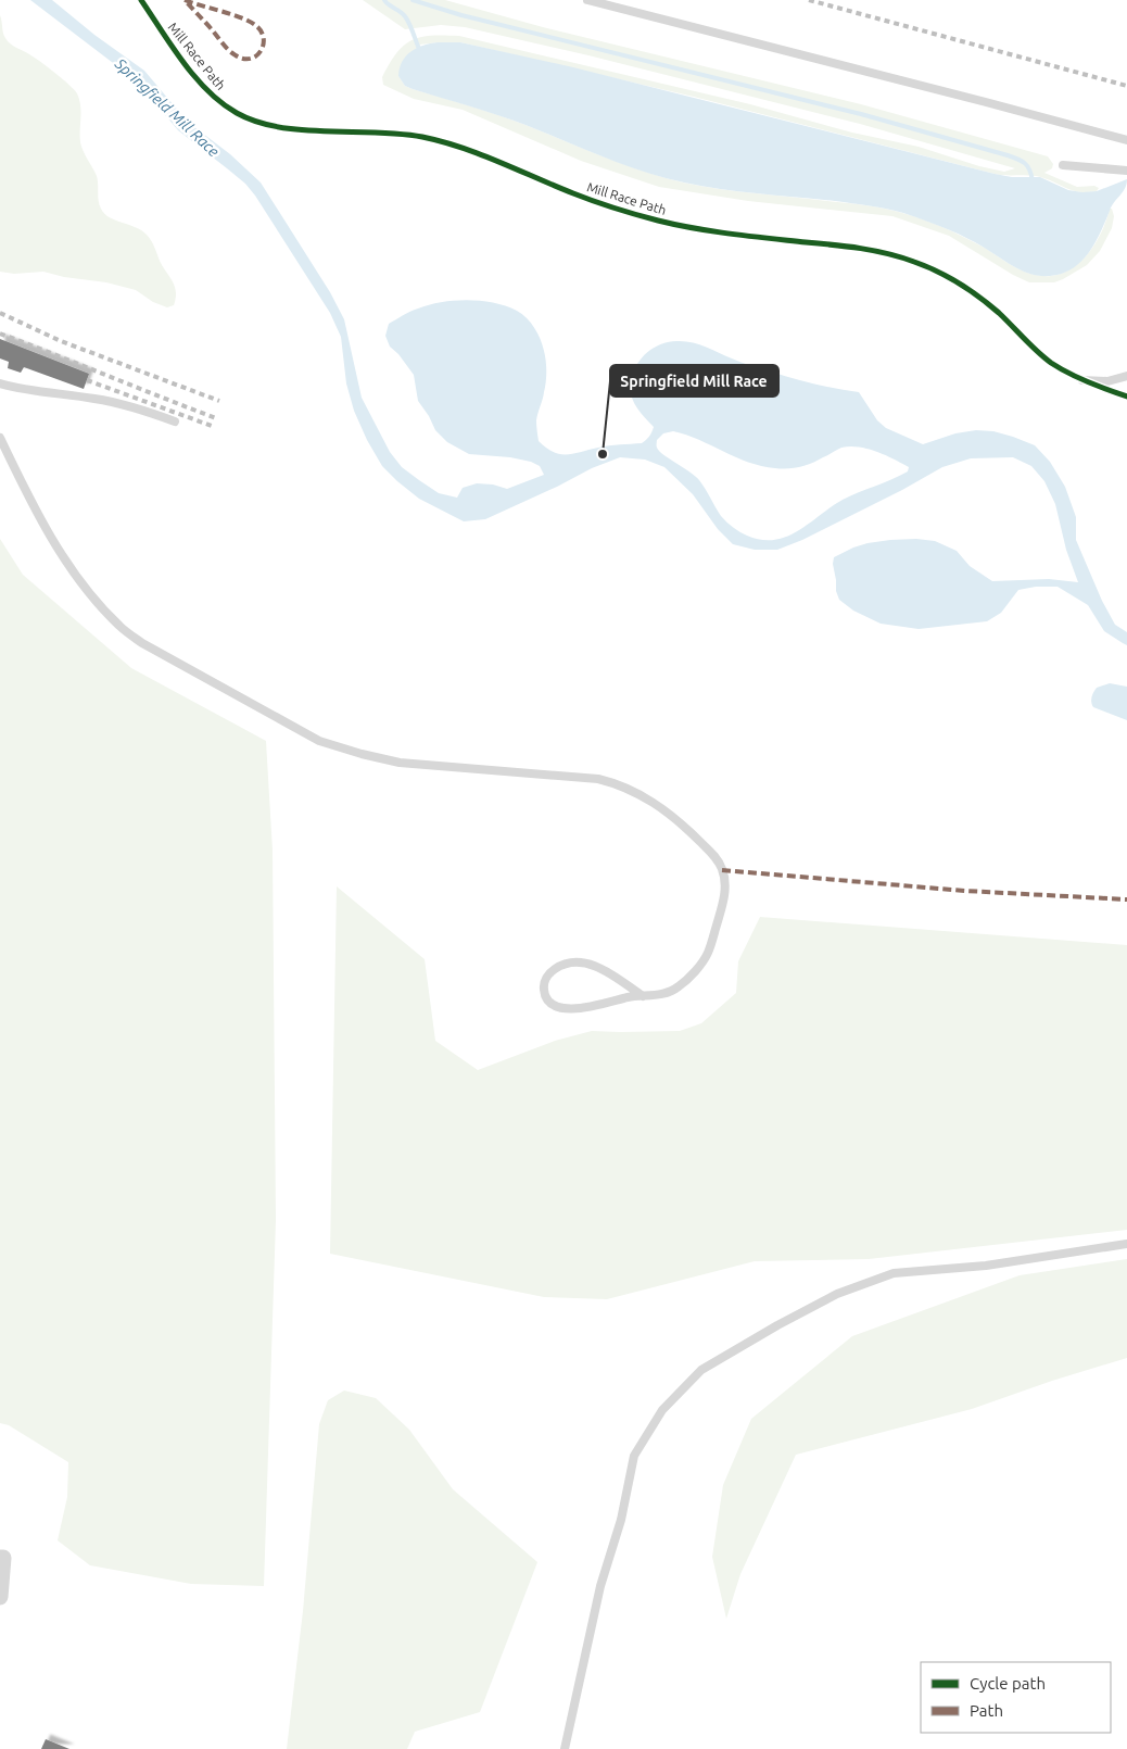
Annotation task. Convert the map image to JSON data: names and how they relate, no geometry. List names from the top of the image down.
{
  "streets": {
    "cycle path": ["Mill Race Path"]
  },
  "water": ["Springfield Mill Race"],
  "places": ["Springfield Mill Race"],
  "legend": ["Cycle path", "Path"]
}
